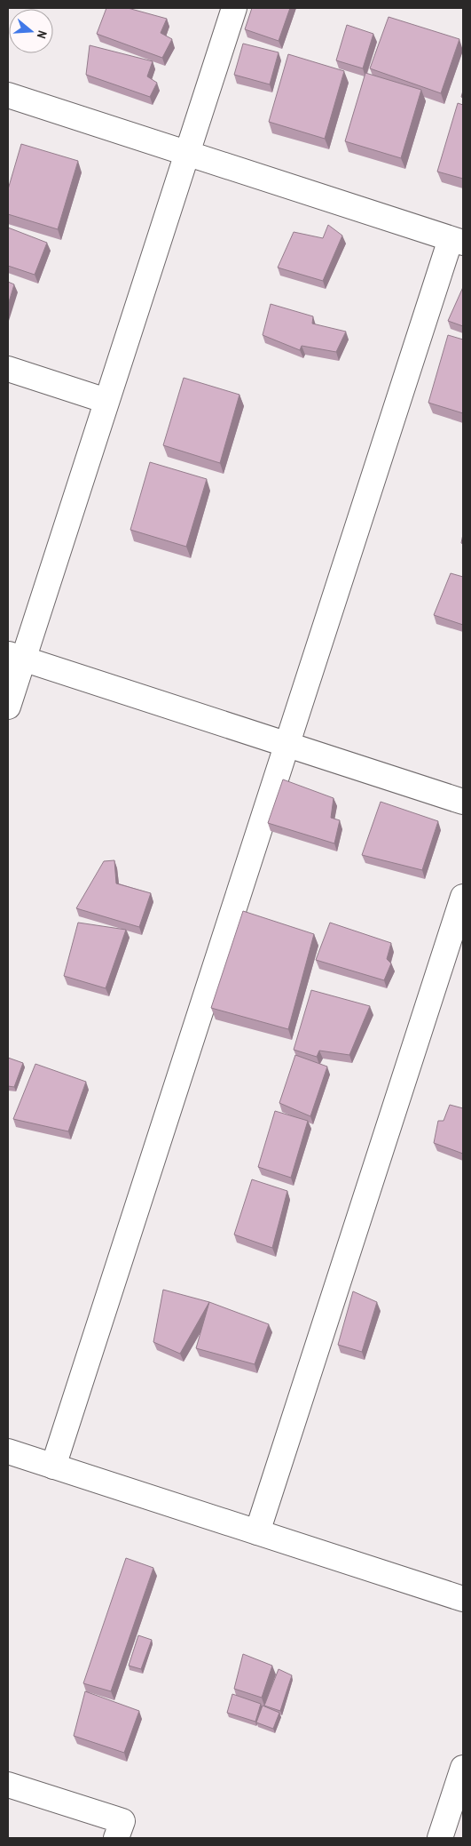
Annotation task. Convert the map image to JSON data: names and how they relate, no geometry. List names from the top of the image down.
{
  "north": "right"
}
